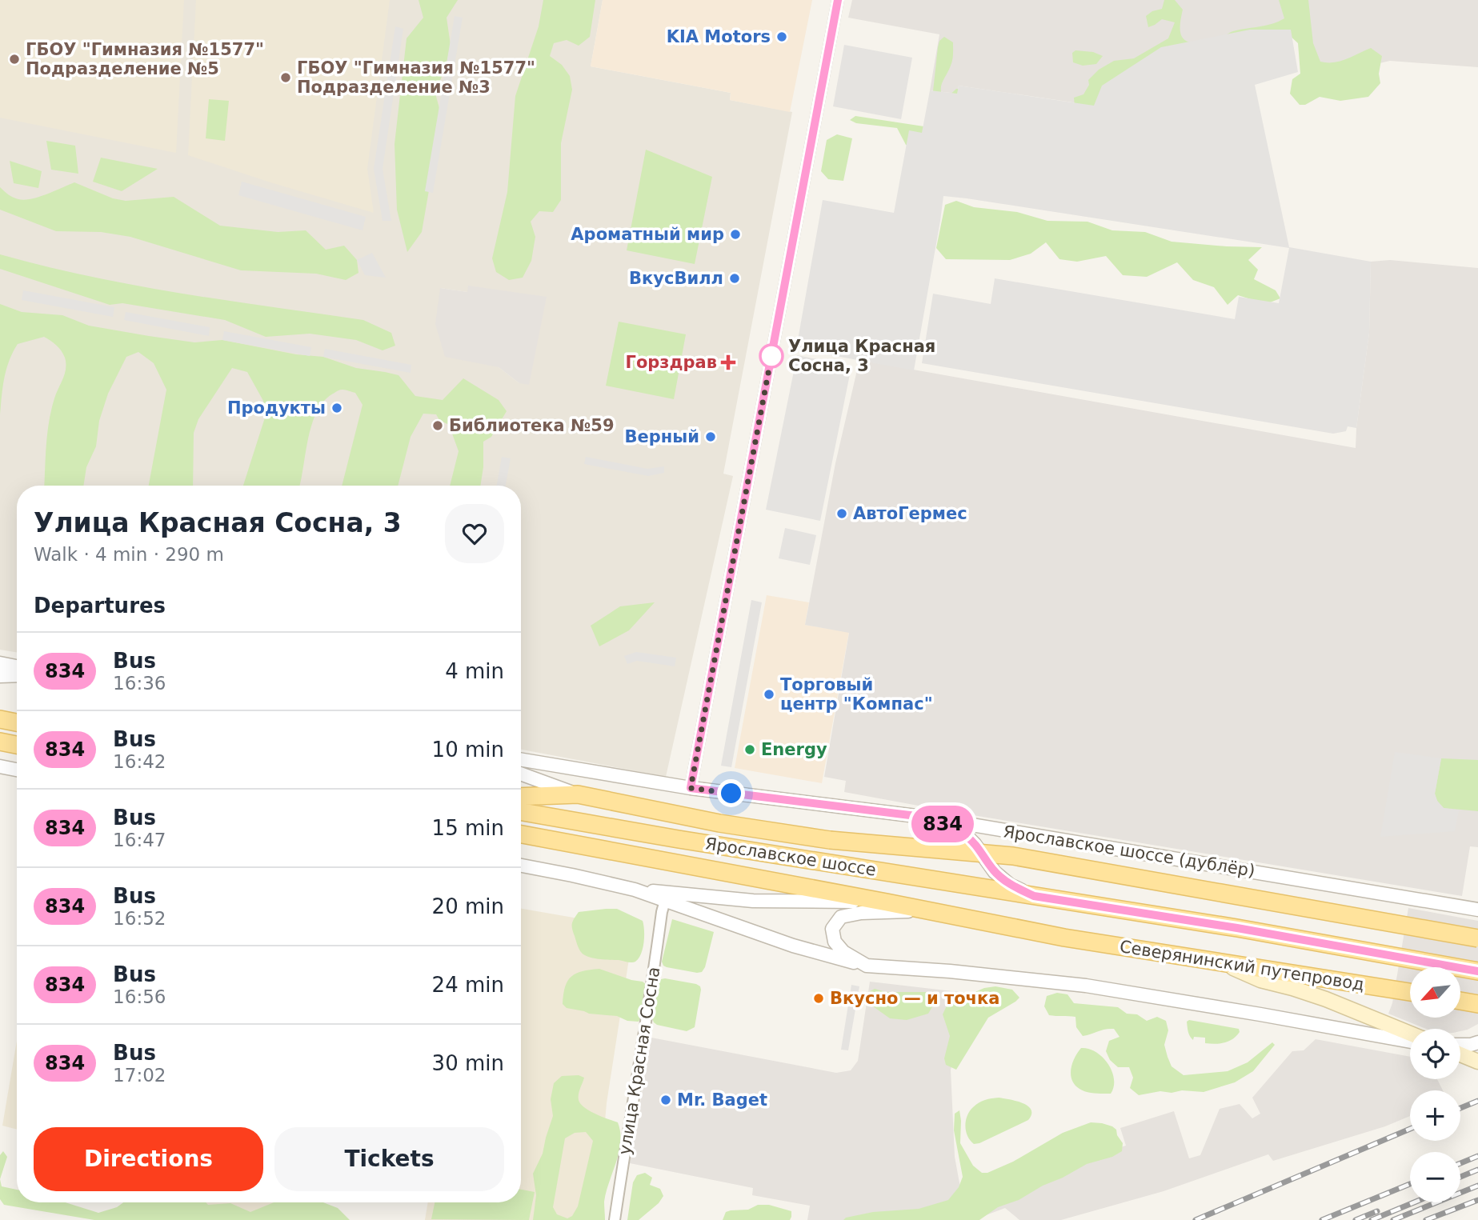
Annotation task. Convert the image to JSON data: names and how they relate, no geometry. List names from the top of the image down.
{
  "streets": {
    "main road": ["Ярославское шоссе", "Северянинский путепровод"],
    "street": ["Ярославское шоссе (дублёр)", "улица Красная Сосна"]
  },
  "crossings": [
    ["Ярославское шоссе", "Северянинский путепровод"]
  ],
  "places": {
    "other": [
      "KIA Motors",
      "ГБОУ \"Гимназия №1577\" Подразделение №5",
      "ГБОУ \"Гимназия №1577\" Подразделение №3",
      "Ароматный мир",
      "ВкусВилл",
      "Улица Красная Сосна, 3",
      "Продукты",
      "Библиотека №59",
      "Верный",
      "АвтоГермес",
      "Торговый центр \"Компас\"",
      "Energy",
      "Вкусно — и точка",
      "Mr. Baget"
    ],
    "health": ["Горздрав"]
  },
  "lines": ["bus line 834"],
  "north": "bottom left",
  "page": {
    "on_map": "834",
    "heading": [
      ["Улица Красная Сосна, 3", "Walk · 4 min · 290 m"],
      "Departures"
    ],
    "list": [
      {
        "mark": "834",
        "name": "Bus",
        "note": "16:36",
        "value": "4 min"
      },
      {
        "mark": "834",
        "name": "Bus",
        "note": "16:42",
        "value": "10 min"
      },
      {
        "mark": "834",
        "name": "Bus",
        "note": "16:47",
        "value": "15 min"
      },
      {
        "mark": "834",
        "name": "Bus",
        "note": "16:52",
        "value": "20 min"
      },
      {
        "mark": "834",
        "name": "Bus",
        "note": "16:56",
        "value": "24 min"
      },
      {
        "mark": "834",
        "name": "Bus",
        "note": "17:02",
        "value": "30 min"
      }
    ],
    "map_buttons": ["+", "−"],
    "buttons": ["Directions", "Tickets"]
  }
}
